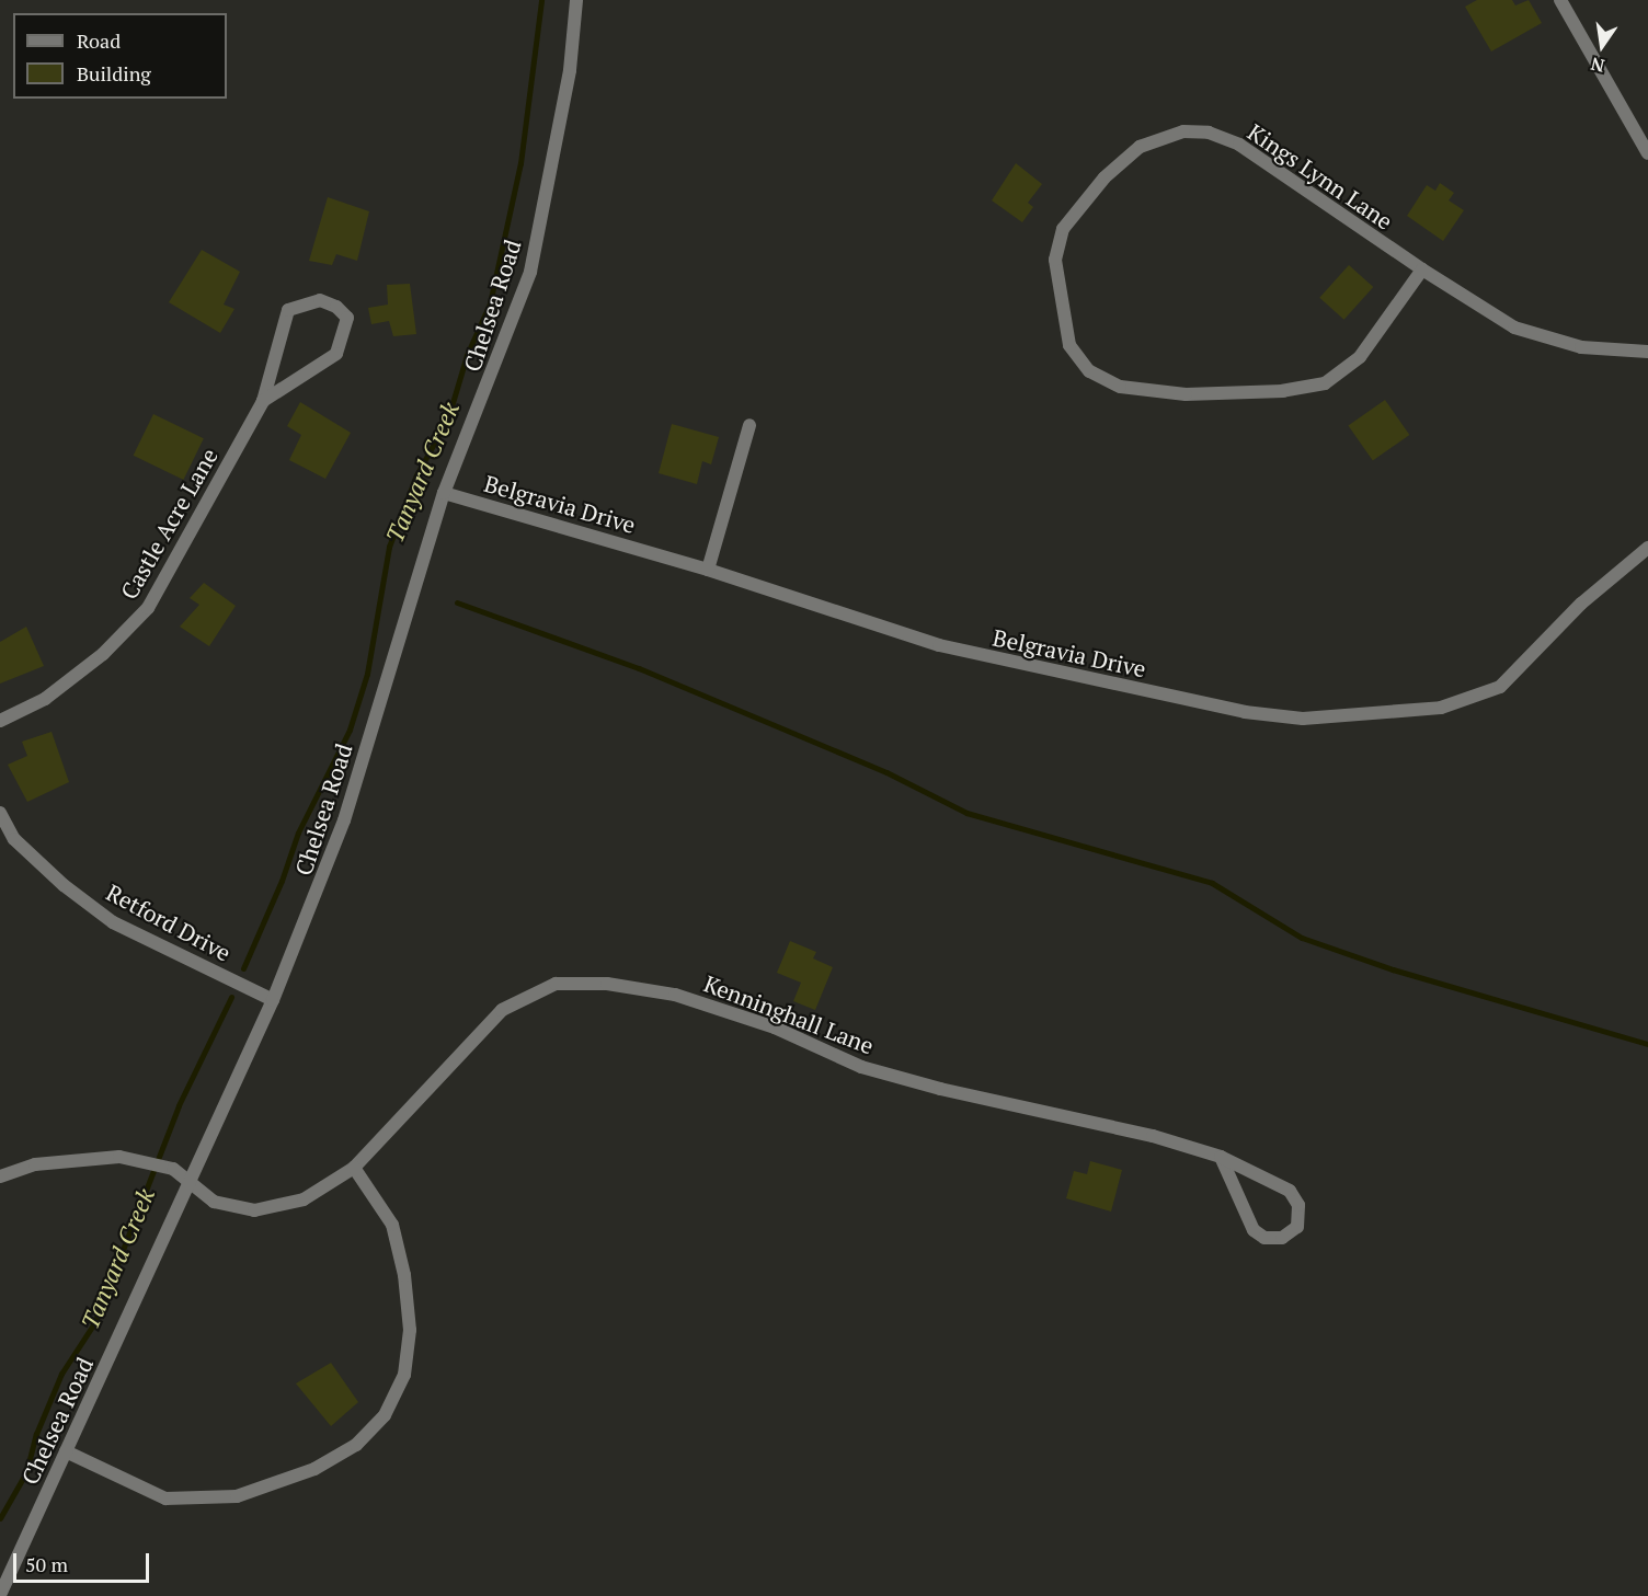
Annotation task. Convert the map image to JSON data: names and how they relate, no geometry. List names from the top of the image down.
{
  "streets": {
    "street": [
      "Kings Lynn Lane",
      "Chelsea Road",
      "Belgravia Drive",
      "Castle Acre Lane",
      "Retford Drive",
      "Kenninghall Lane"
    ]
  },
  "crossings": [
    ["Chelsea Road", "Belgravia Drive"],
    ["Chelsea Road", "Retford Drive"],
    ["Chelsea Road", "Kenninghall Lane"]
  ],
  "water": ["Tanyard Creek"],
  "legend": ["Road", "Building"],
  "scale_bar": "50 m",
  "north": "bottom"
}
